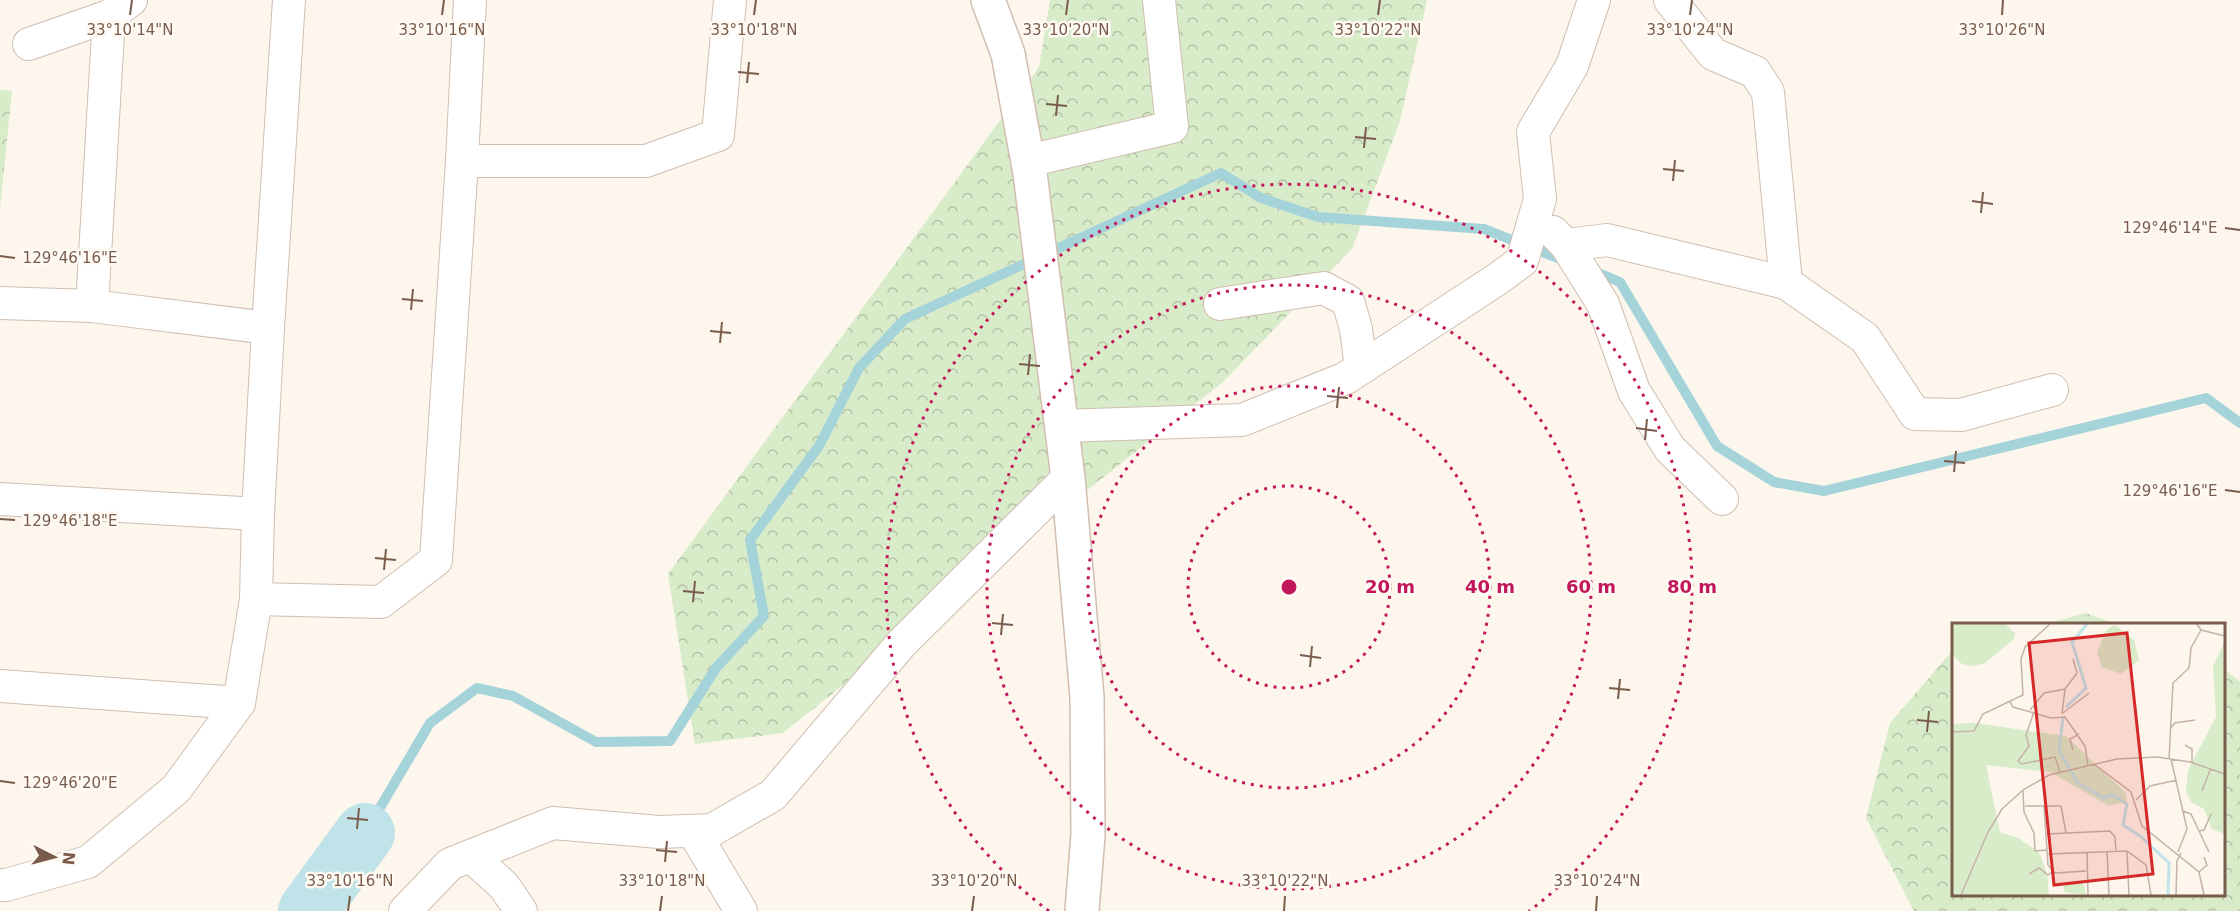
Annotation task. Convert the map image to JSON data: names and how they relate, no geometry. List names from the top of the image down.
{
  "north": "right",
  "coordinates": [
    "33°10'14\"N",
    "33°10'16\"N",
    "33°10'18\"N",
    "33°10'20\"N",
    "33°10'22\"N",
    "33°10'24\"N",
    "33°10'26\"N",
    "129°46'14\"E",
    "129°46'16\"E",
    "129°46'18\"E",
    "129°46'20\"E"
  ],
  "rings": [
    "20 m",
    "40 m",
    "60 m",
    "80 m"
  ]
}
